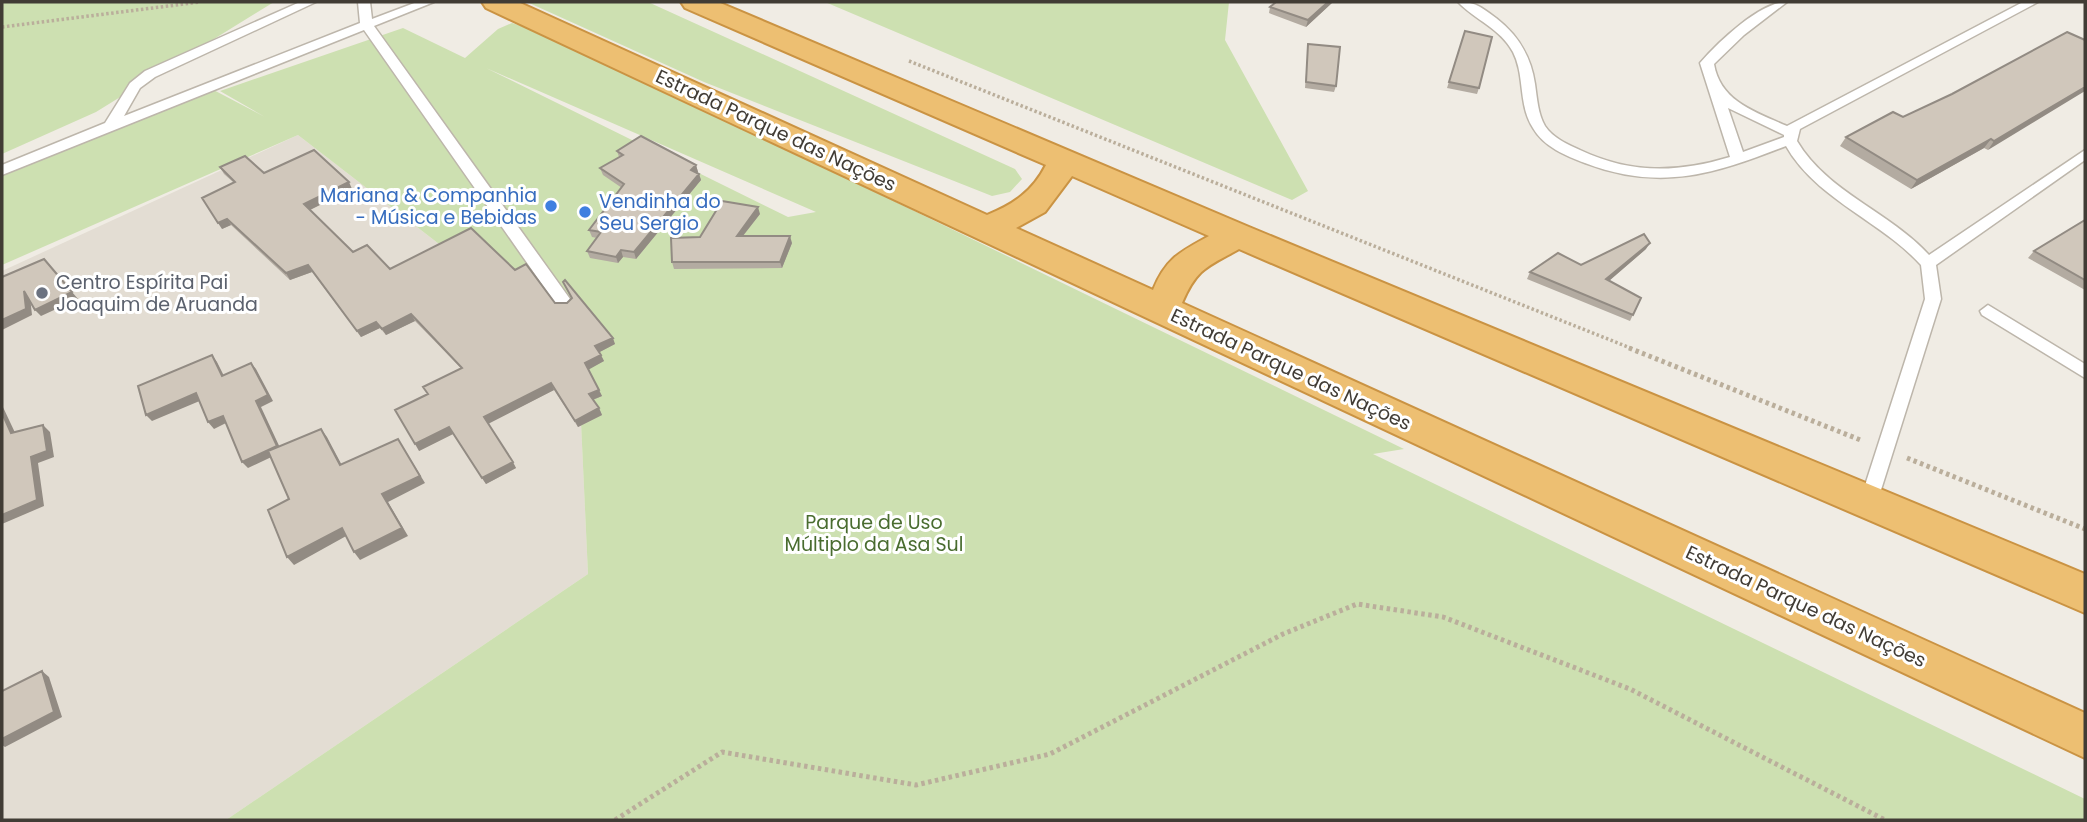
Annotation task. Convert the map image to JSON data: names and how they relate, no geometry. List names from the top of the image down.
{
  "streets": {
    "highway": ["Estrada Parque das Nações"]
  },
  "parks": ["Parque de Uso Múltiplo da Asa Sul"],
  "places": ["Mariana & Companhia - Música e Bebidas", "Vendinha do Seu Sergio", "Centro Espírita Pai Joaquim de Aruanda"]
}
